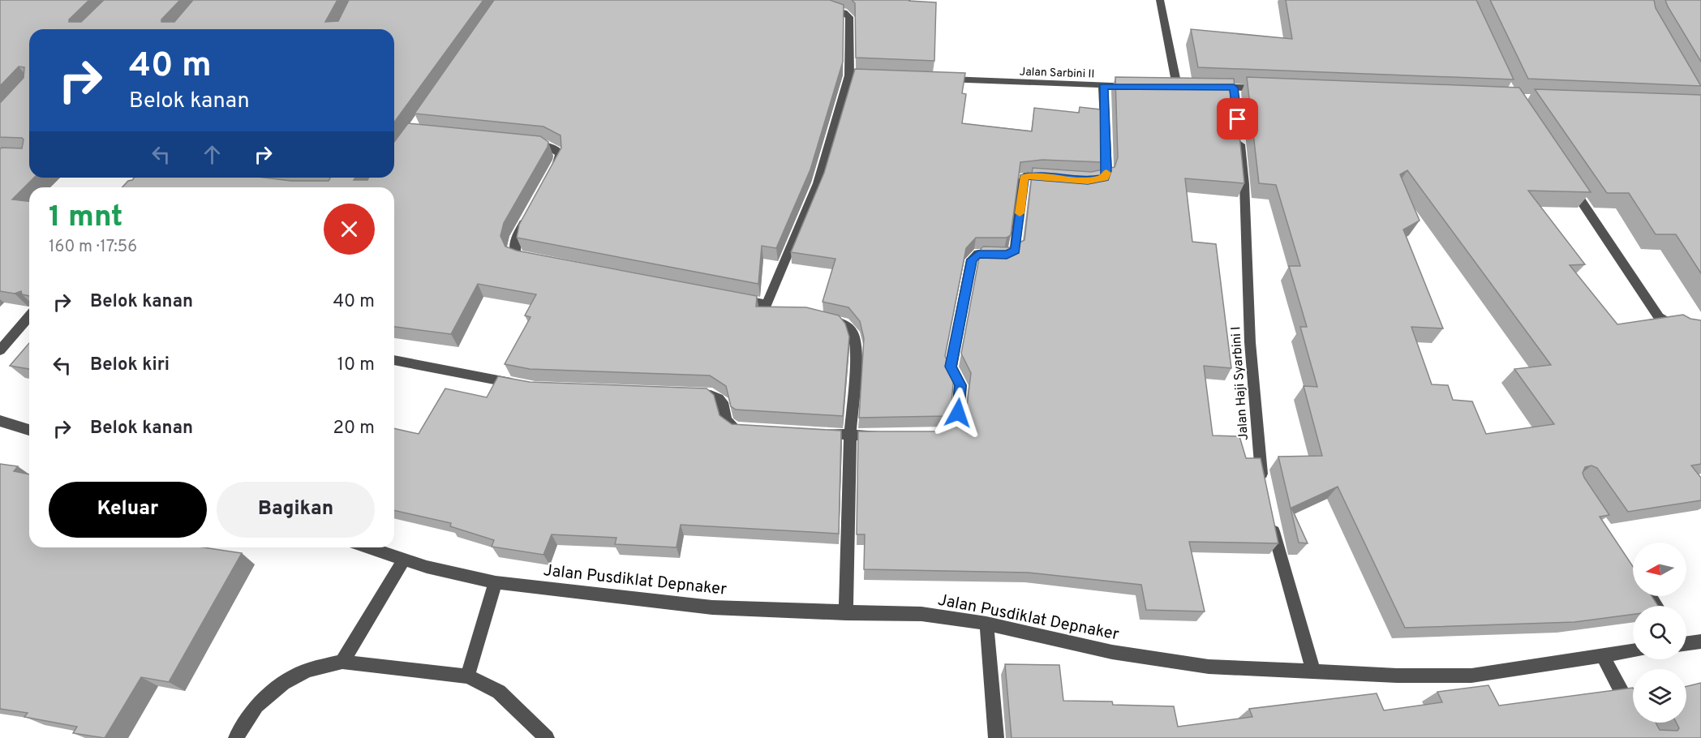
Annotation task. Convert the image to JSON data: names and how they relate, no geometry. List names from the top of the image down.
{
  "streets": {
    "street": ["Jalan Sarbini II", "Jalan Haji Syarbini I", "Jalan Pusdiklat Depnaker"]
  },
  "north": "left",
  "page": {
    "turn": ["40 m", "Belok kanan"],
    "heading": ["1 mnt", "160 m · 17:56"],
    "list": [
      {
        "name": "Belok kanan",
        "value": "40 m"
      },
      {
        "name": "Belok kiri",
        "value": "10 m"
      },
      {
        "name": "Belok kanan",
        "value": "20 m"
      }
    ],
    "buttons": ["Keluar", "Bagikan"]
  }
}
